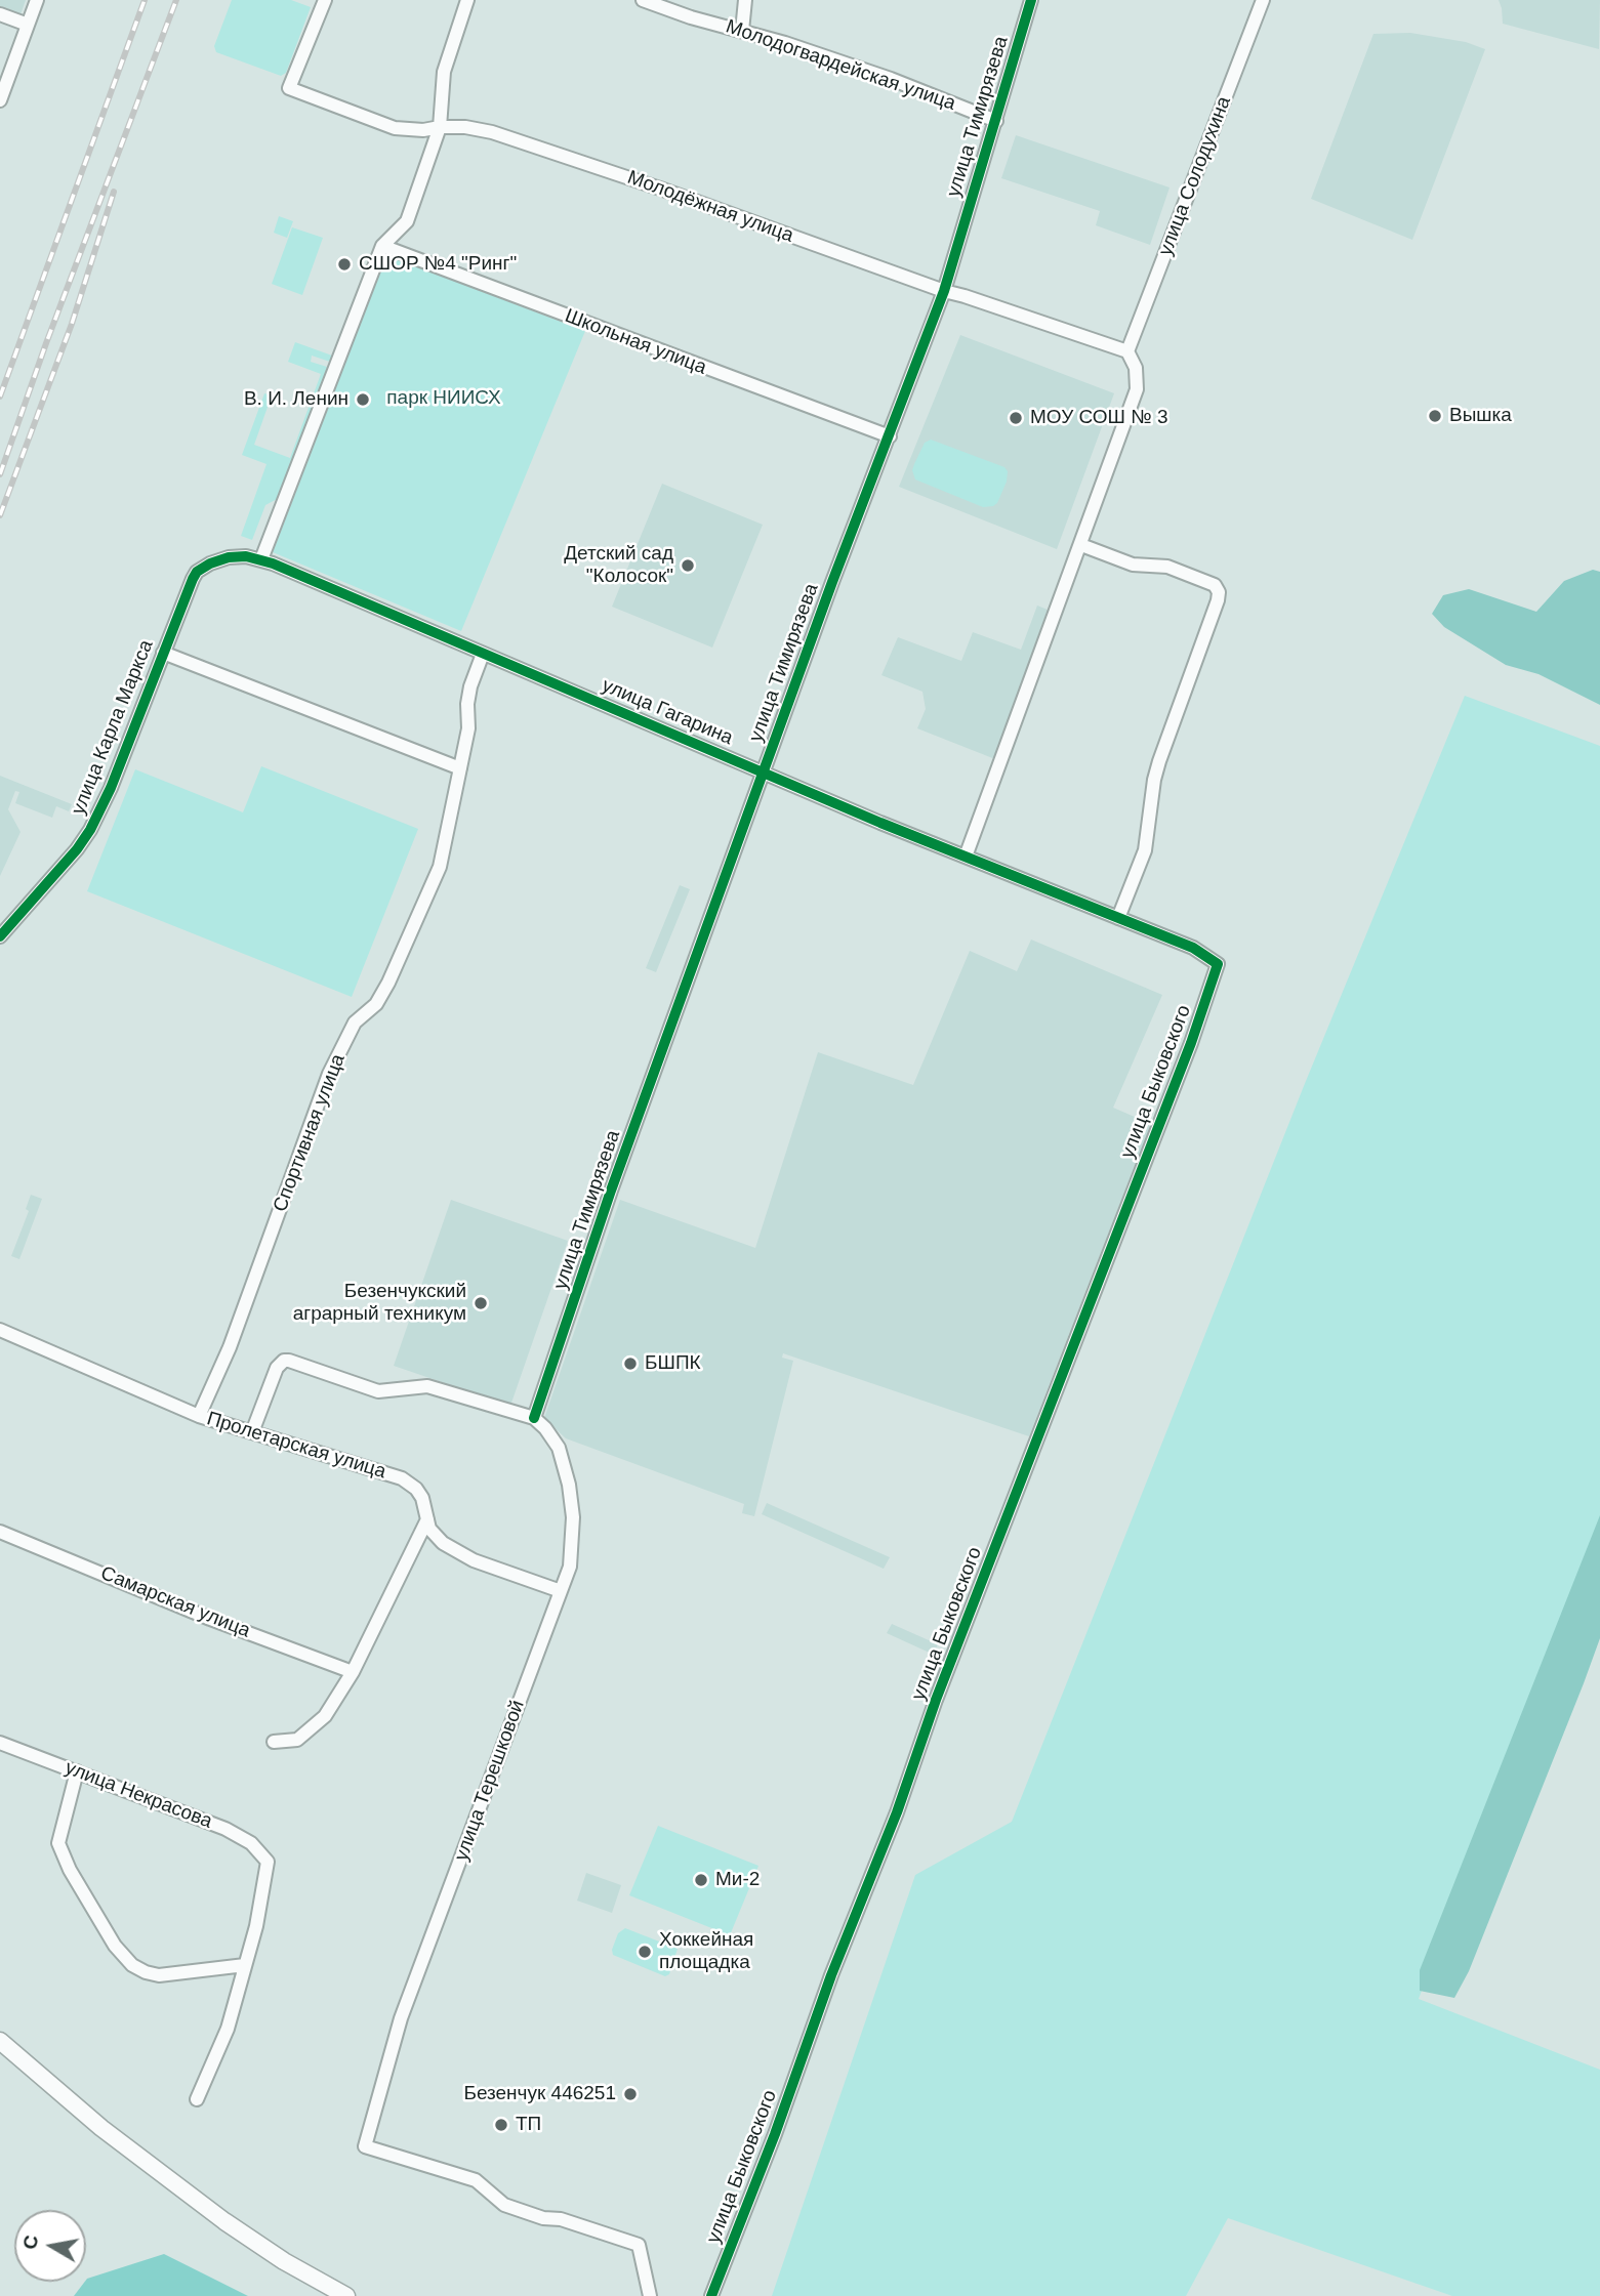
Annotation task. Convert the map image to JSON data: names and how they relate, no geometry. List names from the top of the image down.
{
  "streets": {
    "street": [
      "Молодогвардейская улица",
      "улица Тимирязева",
      "улица Солодухина",
      "Молодёжная улица",
      "Школьная улица",
      "улица Гагарина",
      "улица Карла Маркса",
      "улица Быковского",
      "Спортивная улица",
      "Пролетарская улица",
      "Самарская улица",
      "улица Терешковой",
      "улица Некрасова"
    ]
  },
  "crossings": [
    ["Молодогвардейская улица", "улица Тимирязева"],
    ["улица Тимирязева", "Молодёжная улица"],
    ["улица Тимирязева", "Школьная улица"],
    ["улица Тимирязева", "улица Гагарина"],
    ["улица Тимирязева", "улица Терешковой"],
    ["улица Солодухина", "Молодёжная улица"],
    ["улица Гагарина", "улица Карла Маркса"],
    ["улица Гагарина", "улица Быковского"],
    ["улица Гагарина", "Спортивная улица"],
    ["Спортивная улица", "Пролетарская улица"],
    ["Пролетарская улица", "улица Терешковой"]
  ],
  "parks": ["парк НИИСХ"],
  "places": [
    "СШОР №4 \"Ринг\"",
    "В. И. Ленин",
    "Вышка",
    "МОУ СОШ № 3",
    "Детский сад \"Колосок\"",
    "Безенчукский аграрный техникум",
    "БШПК",
    "Ми-2",
    "Хоккейная площадка",
    "Безенчук 446251",
    "ТП"
  ],
  "north": "left"
}
